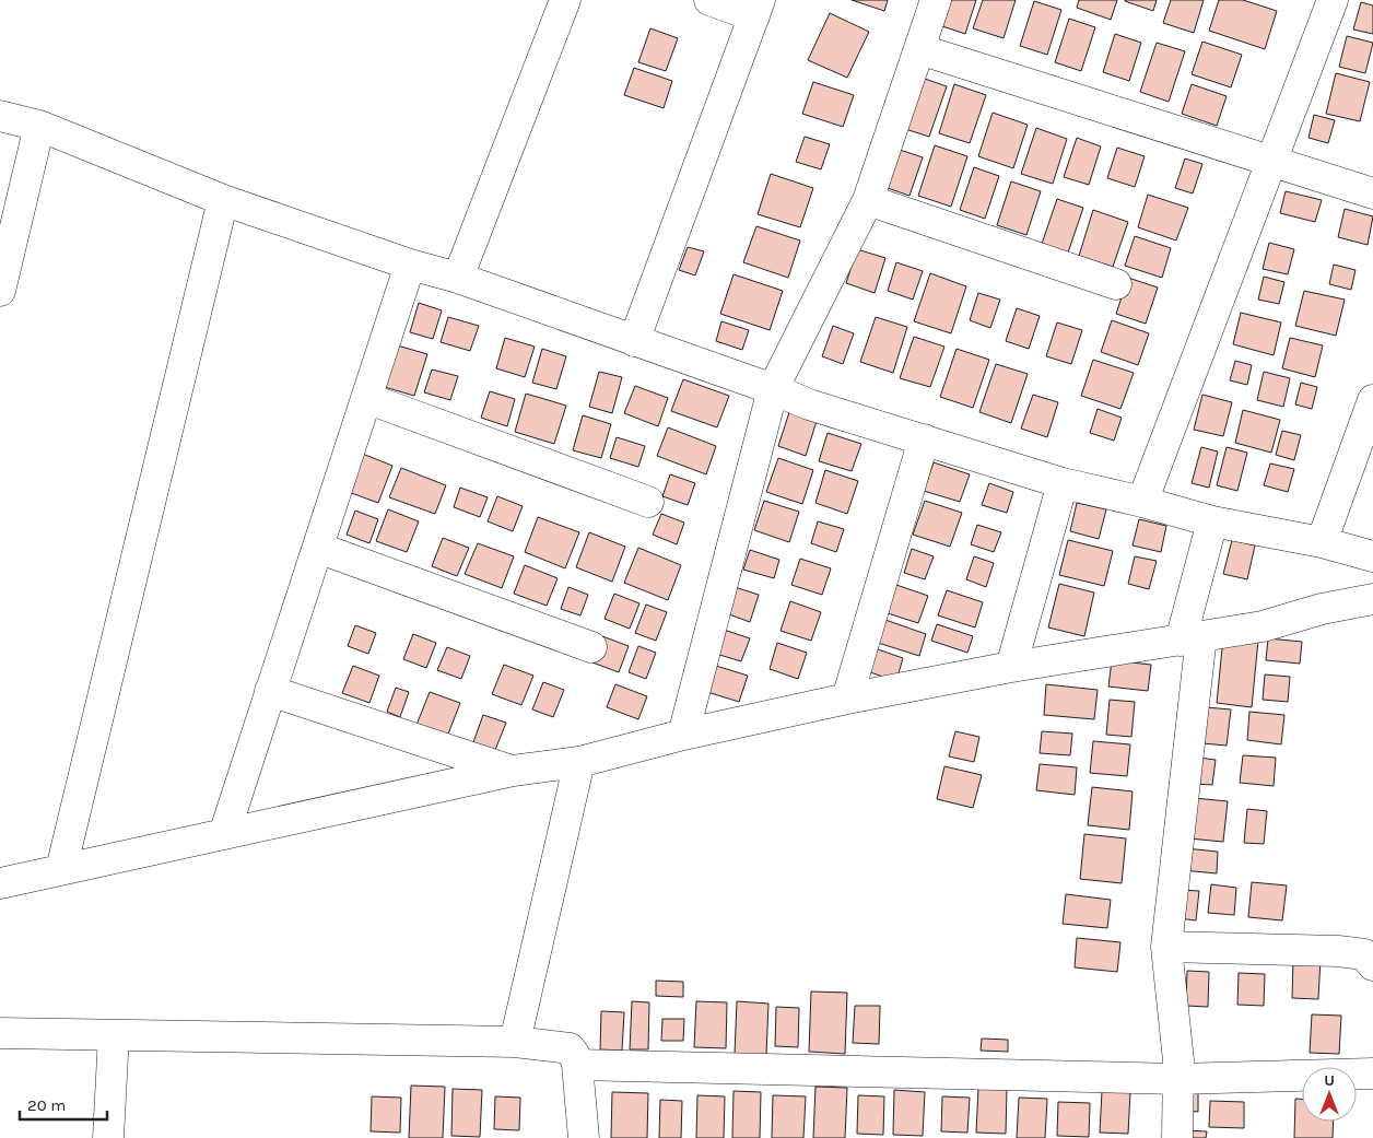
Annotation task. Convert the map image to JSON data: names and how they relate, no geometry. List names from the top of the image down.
{
  "scale_bar": "20 m",
  "north": "top"
}
